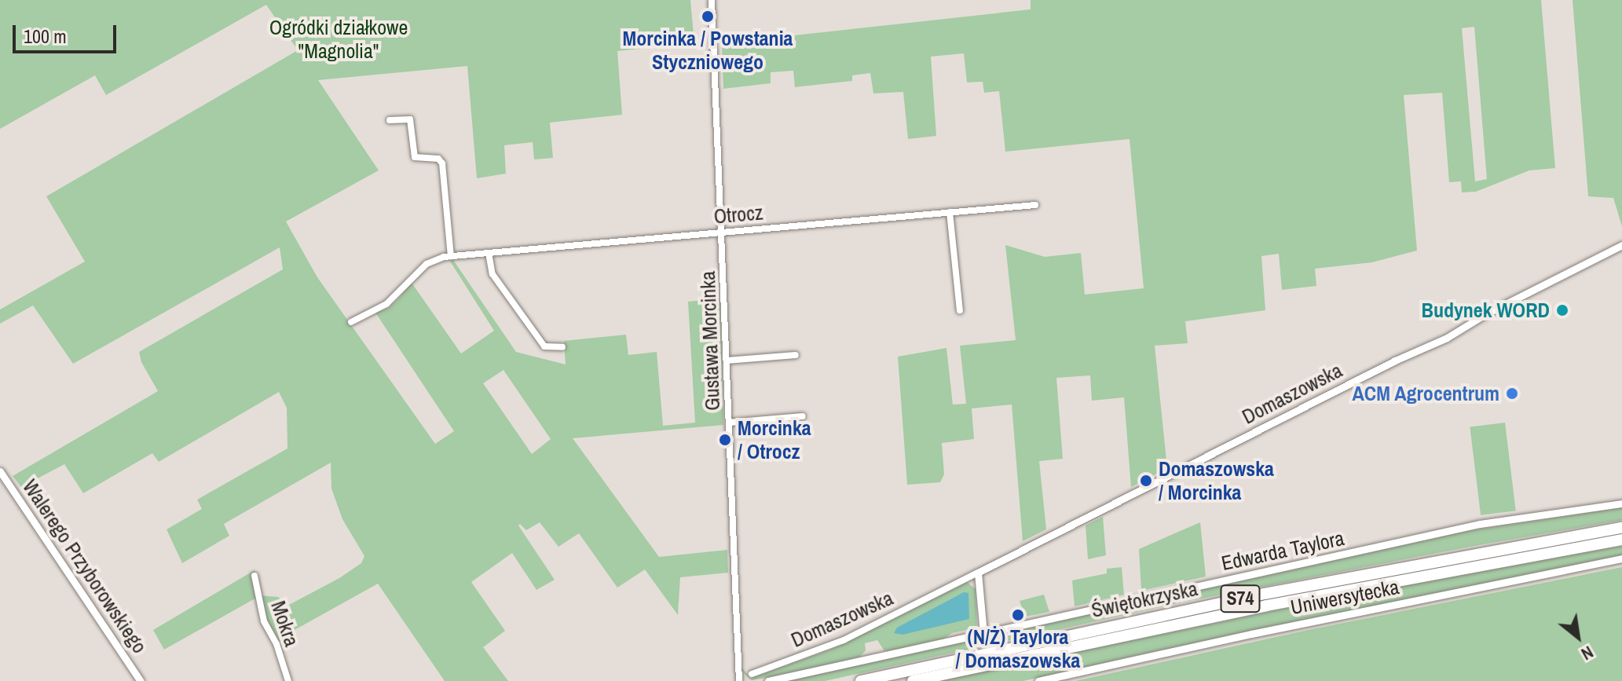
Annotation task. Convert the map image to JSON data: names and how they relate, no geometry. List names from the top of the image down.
{
  "streets": {
    "highway": ["S74", "Świętokrzyska"],
    "street": [
      "Otrocz",
      "Gustawa Morcinka",
      "Domaszowska",
      "Edwarda Taylora",
      "Walerego Przyborowskiego",
      "Uniwersytecka",
      "Mokra"
    ]
  },
  "crossings": [
    ["Otrocz", "Gustawa Morcinka"]
  ],
  "parks": ["Ogródki działkowe \"Magnolia\""],
  "places": [
    "Morcinka / Powstania Styczniowego",
    "Budynek WORD",
    "ACM Agrocentrum",
    "Morcinka / Otrocz",
    "Domaszowska / Morcinka",
    "(N/Ż) Taylora / Domaszowska"
  ],
  "scale_bar": "100 m",
  "north": "bottom right"
}
